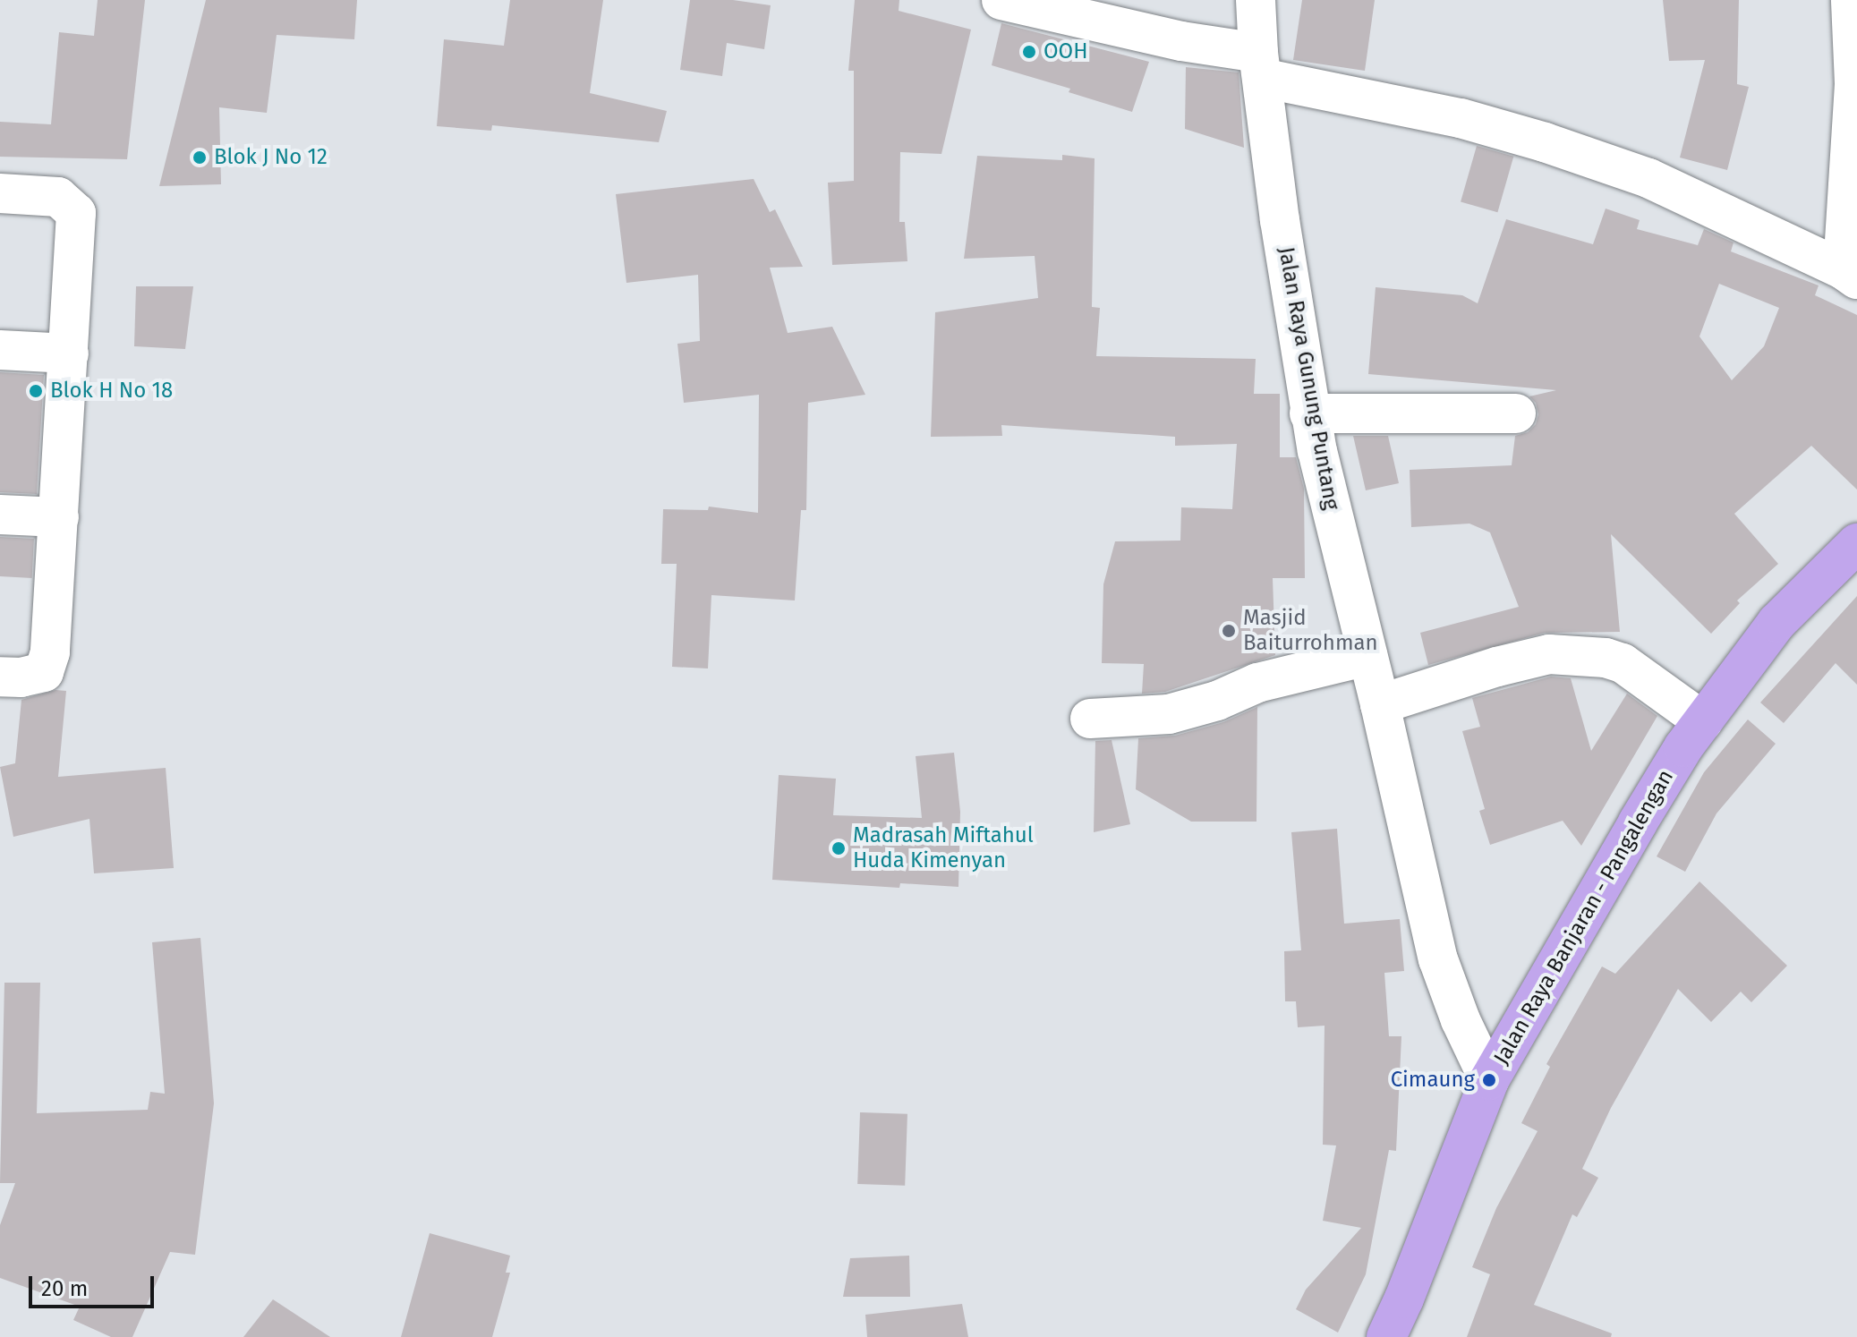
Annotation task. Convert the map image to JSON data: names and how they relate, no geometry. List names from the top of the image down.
{
  "streets": {
    "main road": ["Jalan Raya Banjaran - Pangalengan"],
    "street": ["Jalan Raya Gunung Puntang"]
  },
  "crossings": [
    ["Jalan Raya Gunung Puntang", "Jalan Raya Banjaran - Pangalengan"]
  ],
  "places": [
    "OOH",
    "Blok J No 12",
    "Blok H No 18",
    "Masjid Baiturrohman",
    "Madrasah Miftahul Huda Kimenyan",
    "Cimaung"
  ],
  "scale_bar": "20 m"
}
